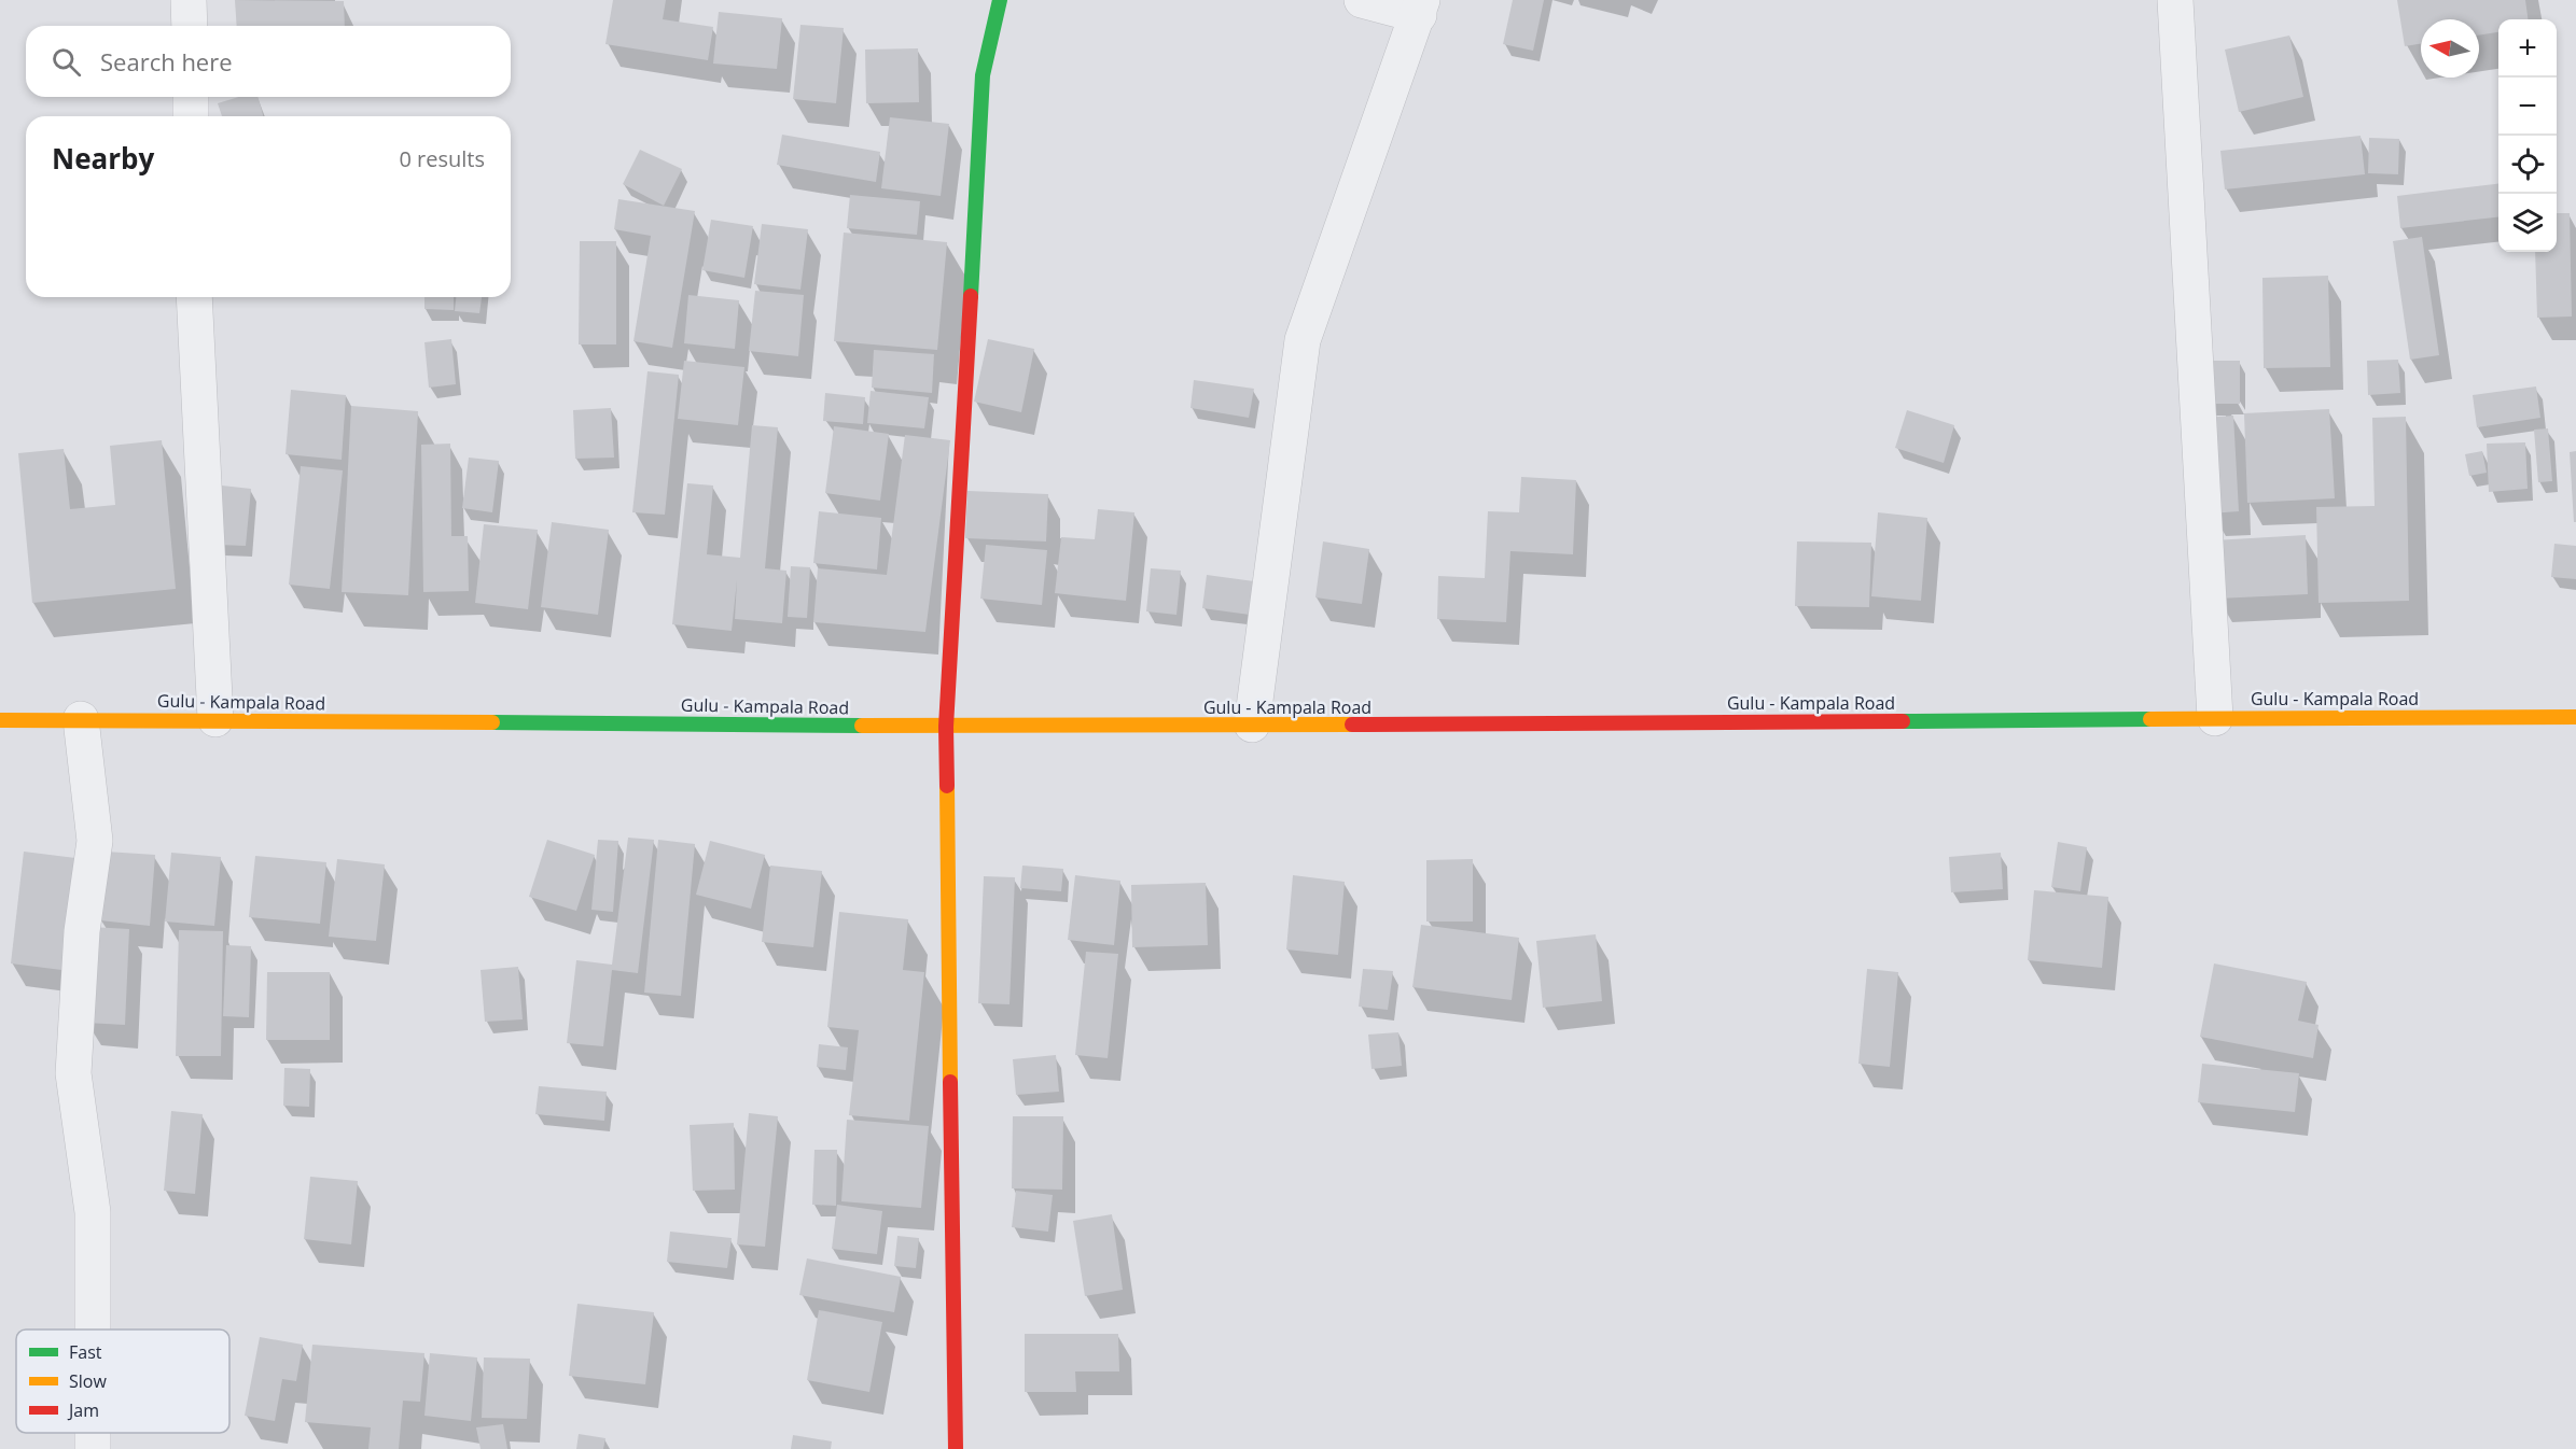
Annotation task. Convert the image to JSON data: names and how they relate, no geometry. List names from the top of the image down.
{
  "streets": {
    "main road": ["Gulu - Kampala Road"]
  },
  "legend": ["Fast", "Slow", "Jam"],
  "north": "left",
  "page": {
    "map_buttons": ["+", "−"],
    "search": "Search here",
    "heading": ["Nearby", "0 results"]
  }
}
